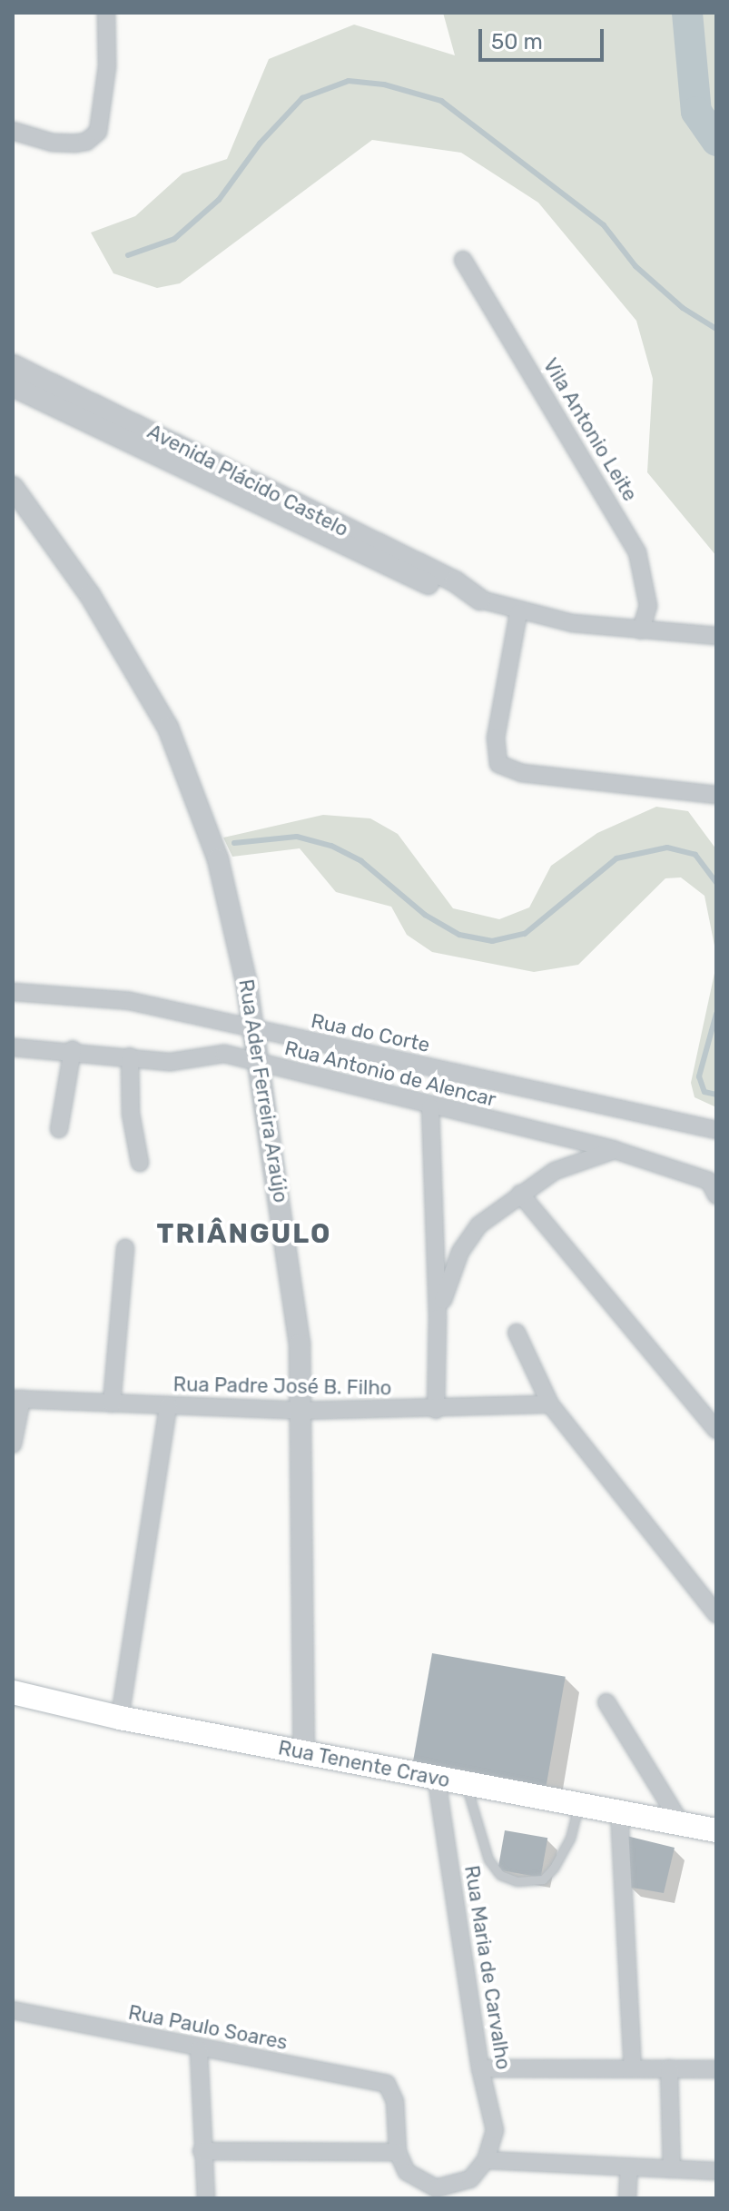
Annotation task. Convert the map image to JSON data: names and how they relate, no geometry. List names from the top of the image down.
{
  "streets": {
    "main road": ["Rua Tenente Cravo"],
    "street": [
      "Vila Antonio Leite",
      "Avenida Plácido Castelo",
      "Rua do Corte",
      "Rua Antonio de Alencar",
      "Rua Ader Ferreira Araújo",
      "Rua Padre José B. Filho",
      "Rua Maria de Carvalho",
      "Rua Paulo Soares"
    ]
  },
  "crossings": [
    ["Vila Antonio Leite", "Avenida Plácido Castelo"],
    ["Rua do Corte", "Rua Ader Ferreira Araújo"],
    ["Rua Antonio de Alencar", "Rua Ader Ferreira Araújo"],
    ["Rua Ader Ferreira Araújo", "Rua Padre José B. Filho"],
    ["Rua Ader Ferreira Araújo", "Rua Tenente Cravo"],
    ["Rua Tenente Cravo", "Rua Maria de Carvalho"]
  ],
  "districts": ["TRIÂNGULO"],
  "scale_bar": "50 m"
}
